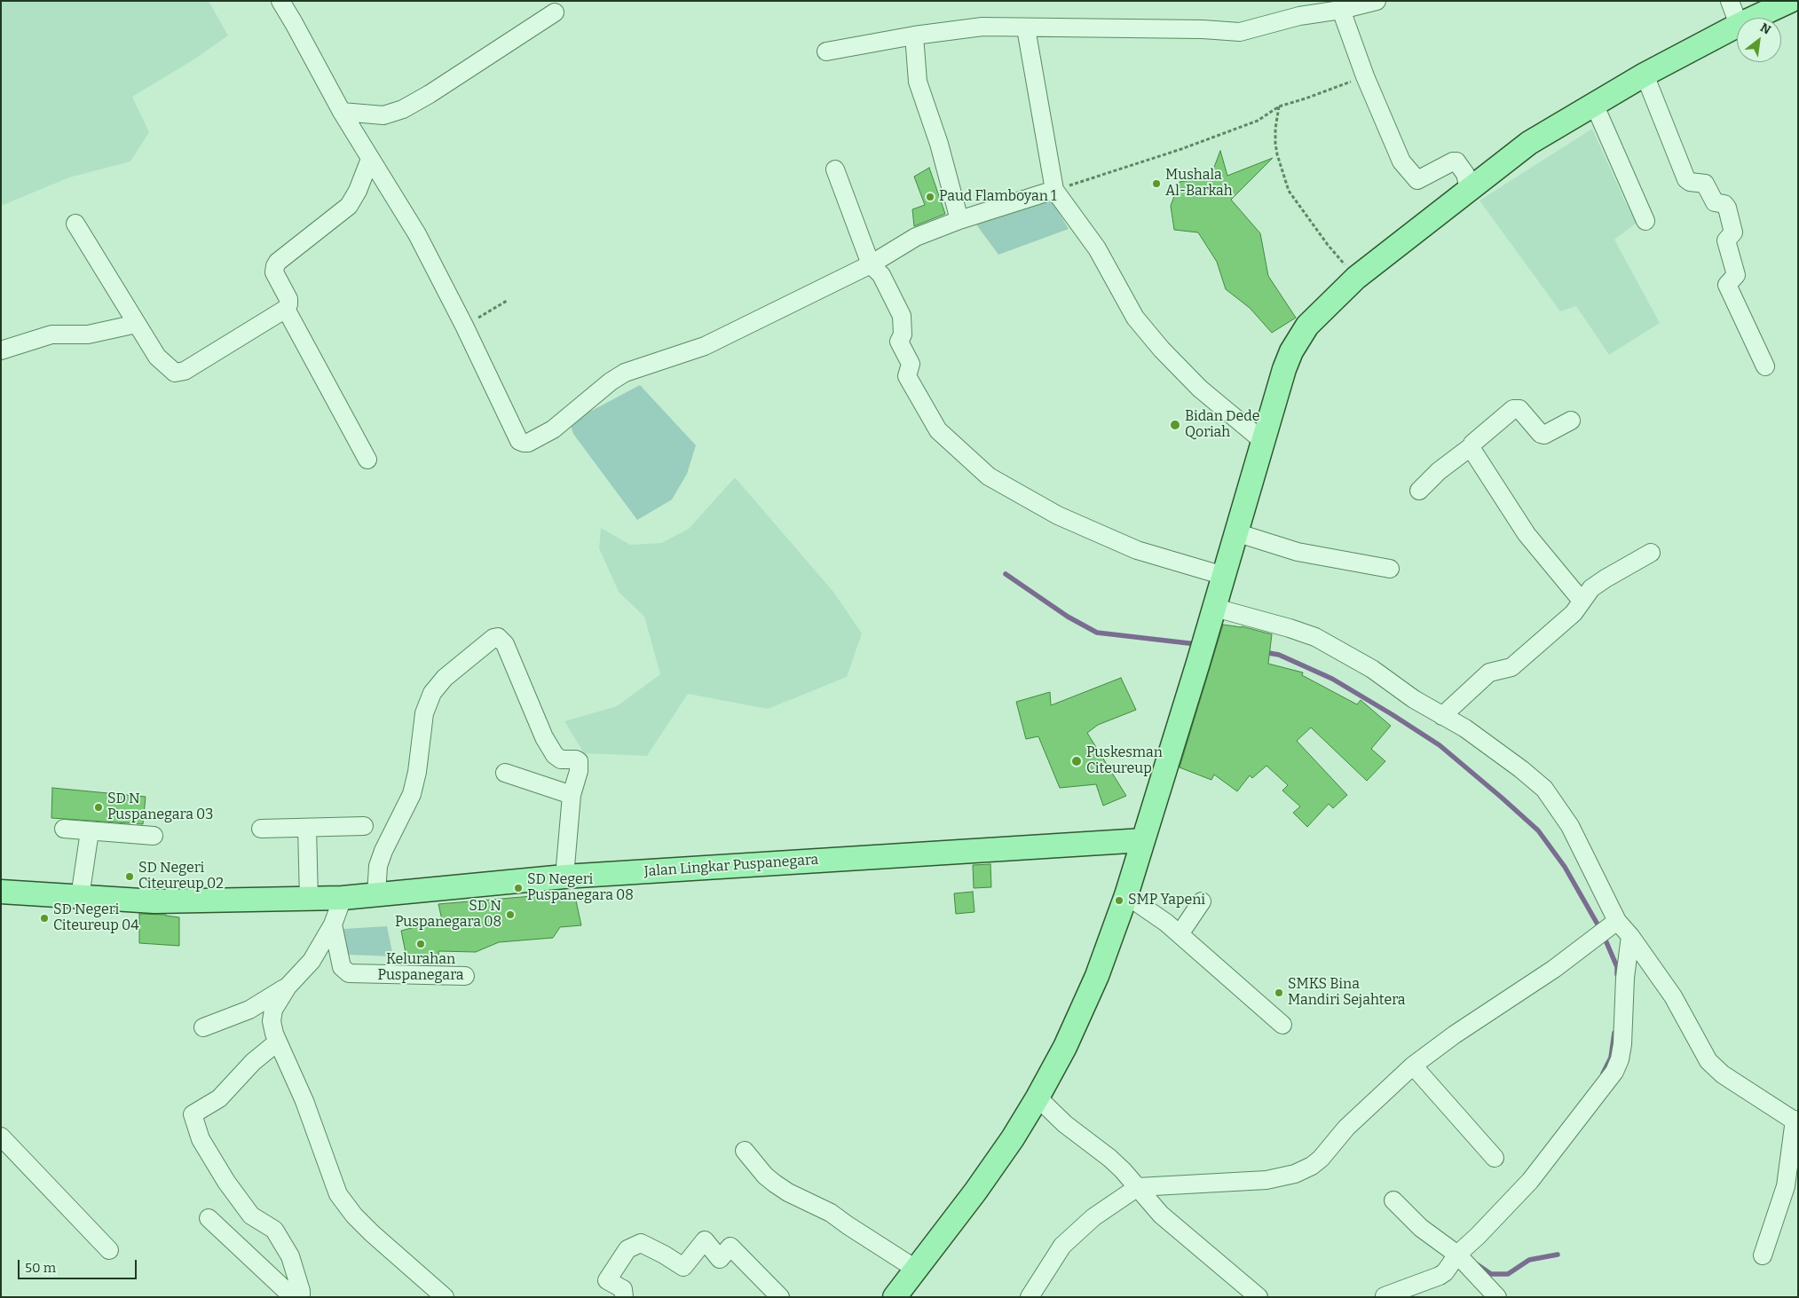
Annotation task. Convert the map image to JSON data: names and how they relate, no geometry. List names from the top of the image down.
{
  "streets": {
    "main road": ["Jalan Lingkar Puspanegara"]
  },
  "places": [
    "Mushala Al-Barkah",
    "Paud Flamboyan 1",
    "Bidan Dede Qoriah",
    "Puskesman Citeureup",
    "SD N Puspanegara 03",
    "SD Negeri Citeureup 02",
    "SD Negeri Puspanegara 08",
    "SMP Yapeni",
    "SD N Puspanegara 08",
    "SD Negeri Citeureup 04",
    "Kelurahan Puspanegara",
    "SMKS Bina Mandiri Sejahtera"
  ],
  "scale_bar": "50 m",
  "north": "top right"
}
